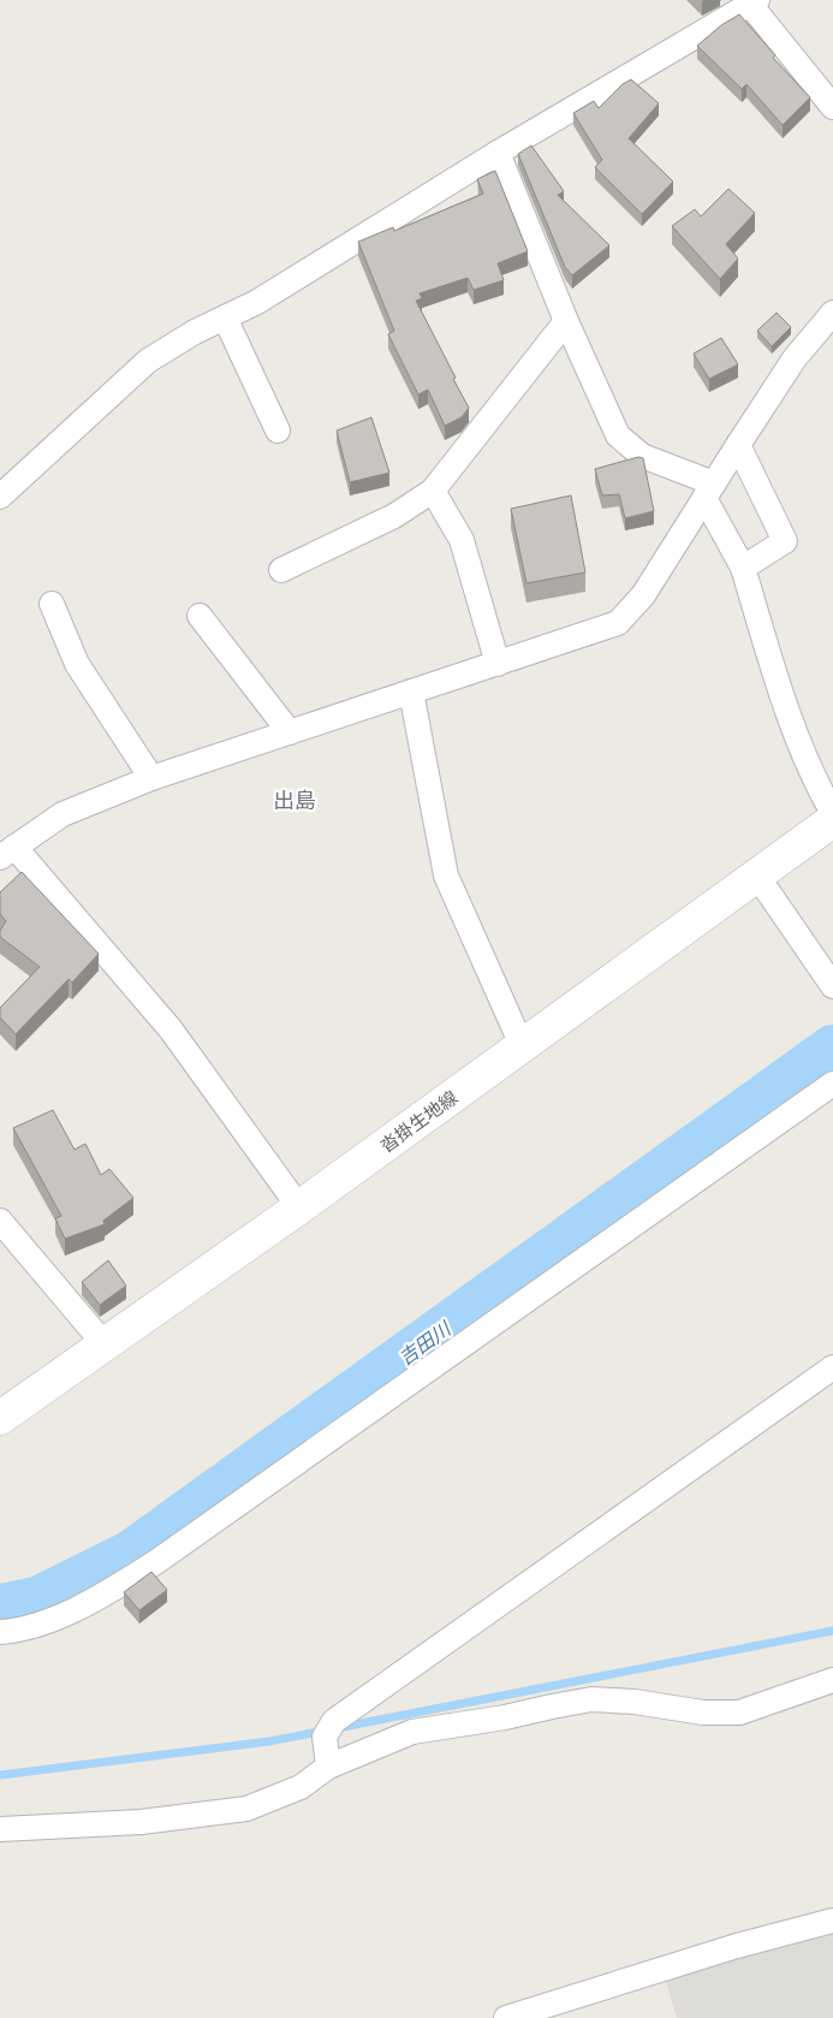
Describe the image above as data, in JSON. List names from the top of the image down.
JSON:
{
  "streets": {
    "main road": ["沓掛生地線"]
  },
  "districts": ["出島"],
  "water": ["吉田川"]
}
